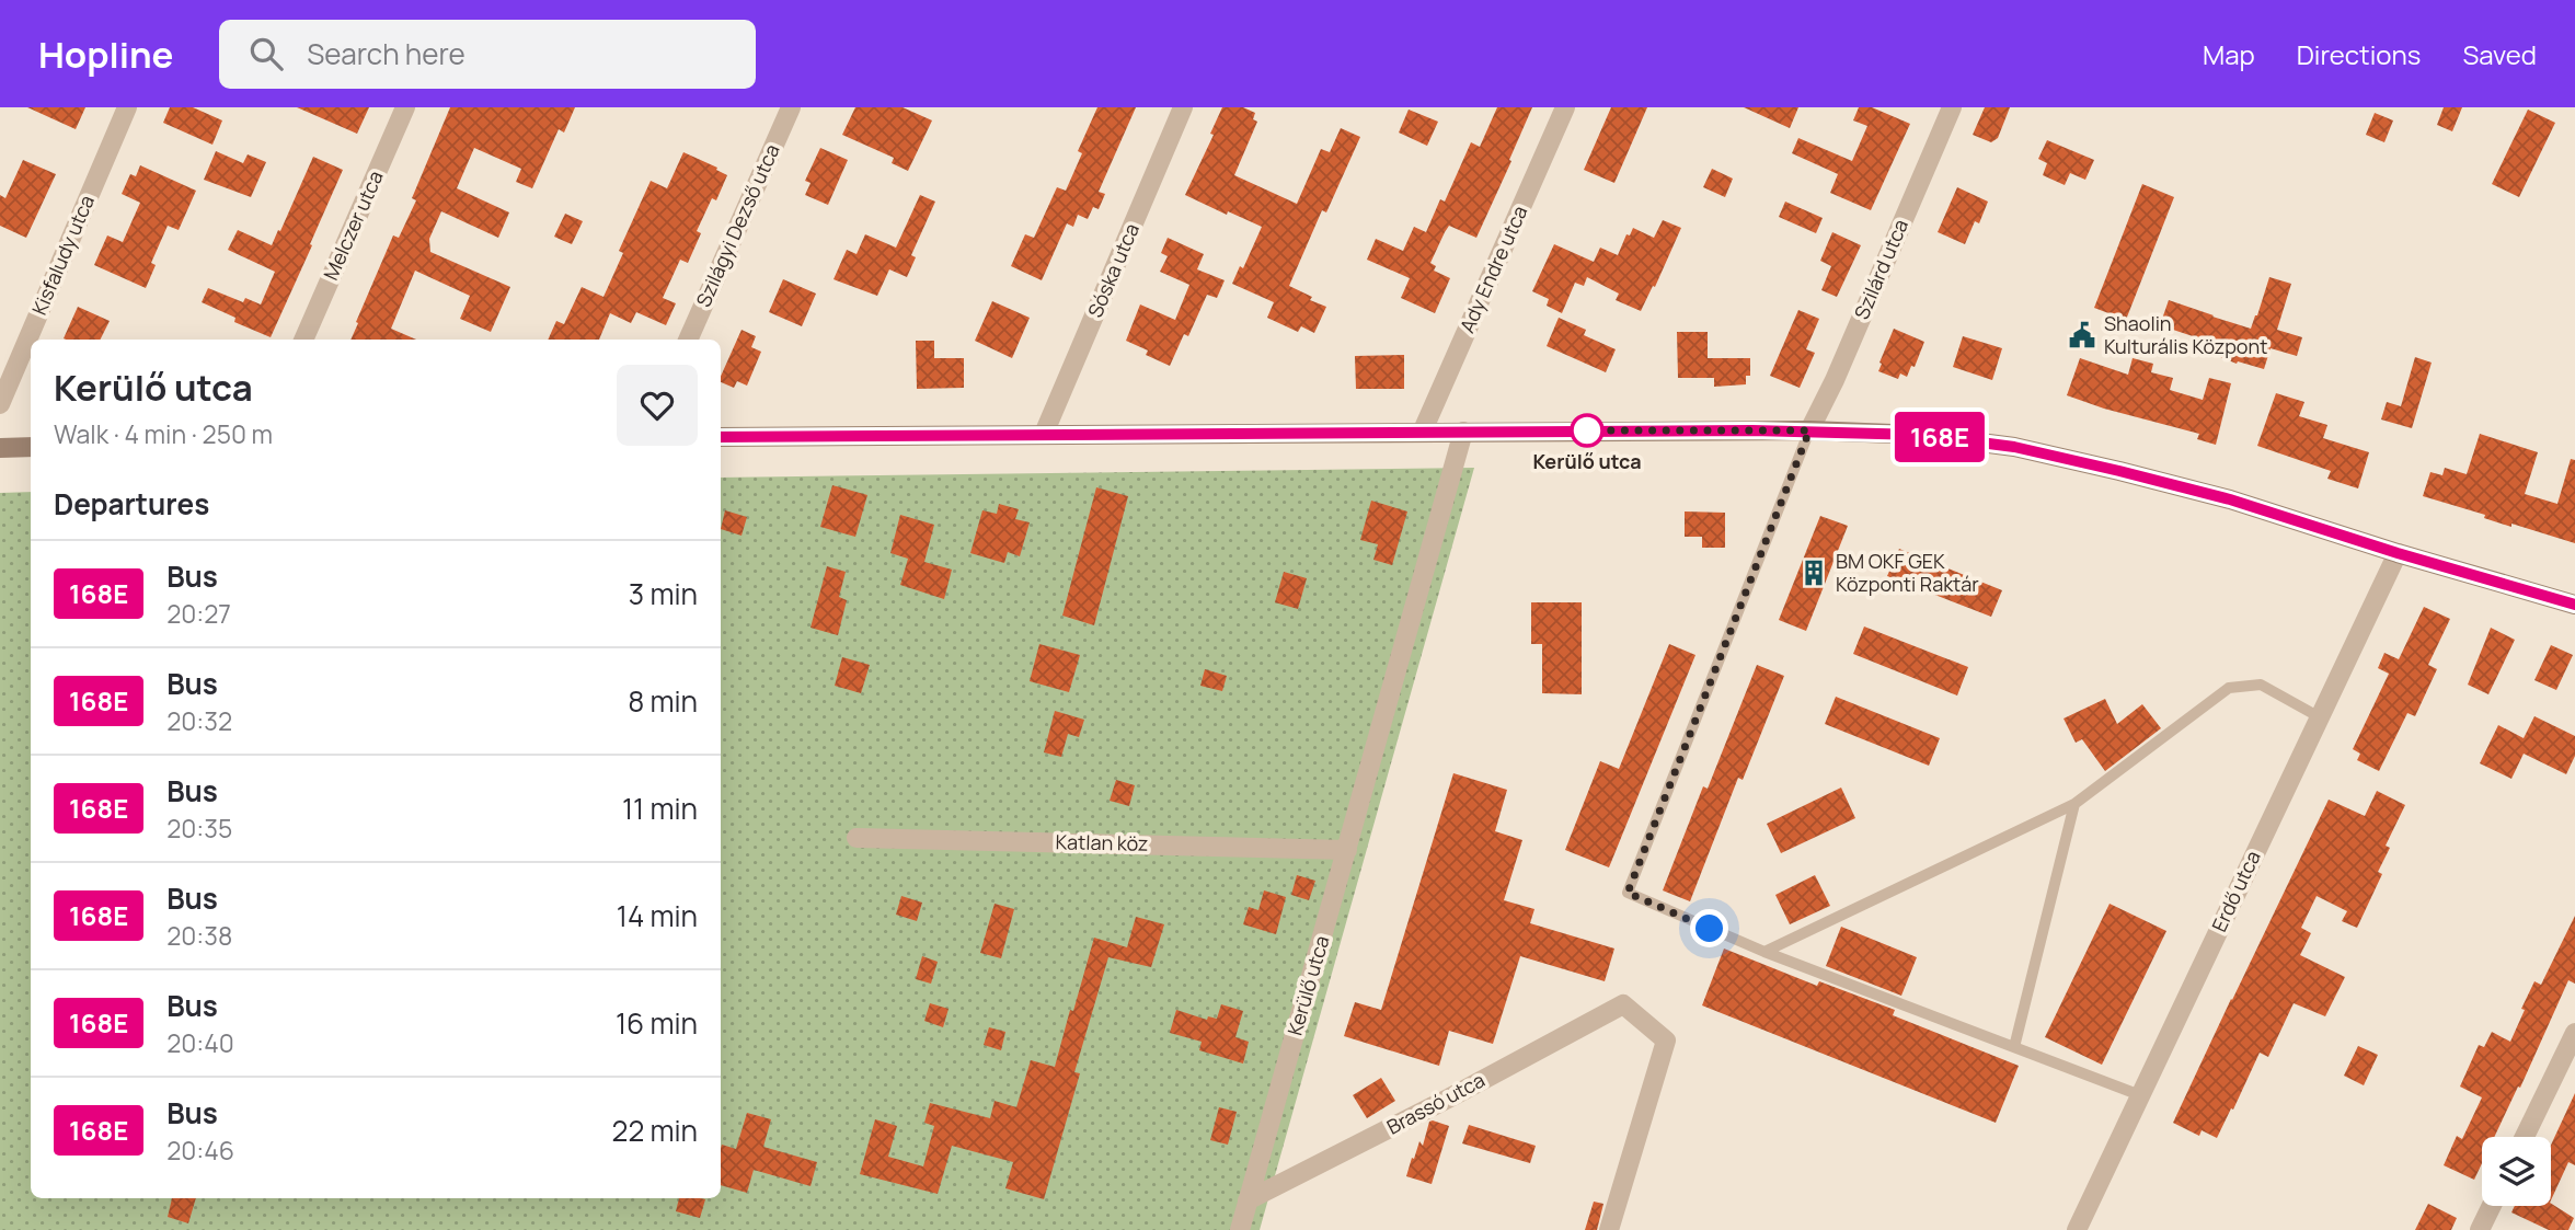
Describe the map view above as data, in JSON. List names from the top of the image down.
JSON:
{
  "streets": {
    "street": [
      "Melczer utca",
      "Szilágyi Dezső utca",
      "Kisfaludy utca",
      "Ady Endre utca",
      "Szilárd utca",
      "Sóska utca",
      "Katlan köz",
      "Erdő utca",
      "Kerülő utca",
      "Brassó utca"
    ]
  },
  "crossings": [
    ["Katlan köz", "Kerülő utca"],
    ["Kerülő utca", "Brassó utca"]
  ],
  "places": {
    "public building": ["Shaolin Kulturális Központ"],
    "other": ["Kerülő utca"],
    "building": ["BM OKF GEK Központi Raktár"]
  },
  "lines": ["bus line 168E"],
  "page": {
    "header": "Hopline",
    "search": "Search here",
    "nav": ["Map", "Directions", "Saved"],
    "on_map": "168E",
    "heading": [
      ["Kerülő utca", "Walk · 4 min · 250 m"],
      "Departures"
    ],
    "list": [
      {
        "mark": "168E",
        "name": "Bus",
        "note": "20:27",
        "value": "3 min"
      },
      {
        "mark": "168E",
        "name": "Bus",
        "note": "20:32",
        "value": "8 min"
      },
      {
        "mark": "168E",
        "name": "Bus",
        "note": "20:35",
        "value": "11 min"
      },
      {
        "mark": "168E",
        "name": "Bus",
        "note": "20:38",
        "value": "14 min"
      },
      {
        "mark": "168E",
        "name": "Bus",
        "note": "20:40",
        "value": "16 min"
      },
      {
        "mark": "168E",
        "name": "Bus",
        "note": "20:46",
        "value": "22 min"
      }
    ]
  }
}
